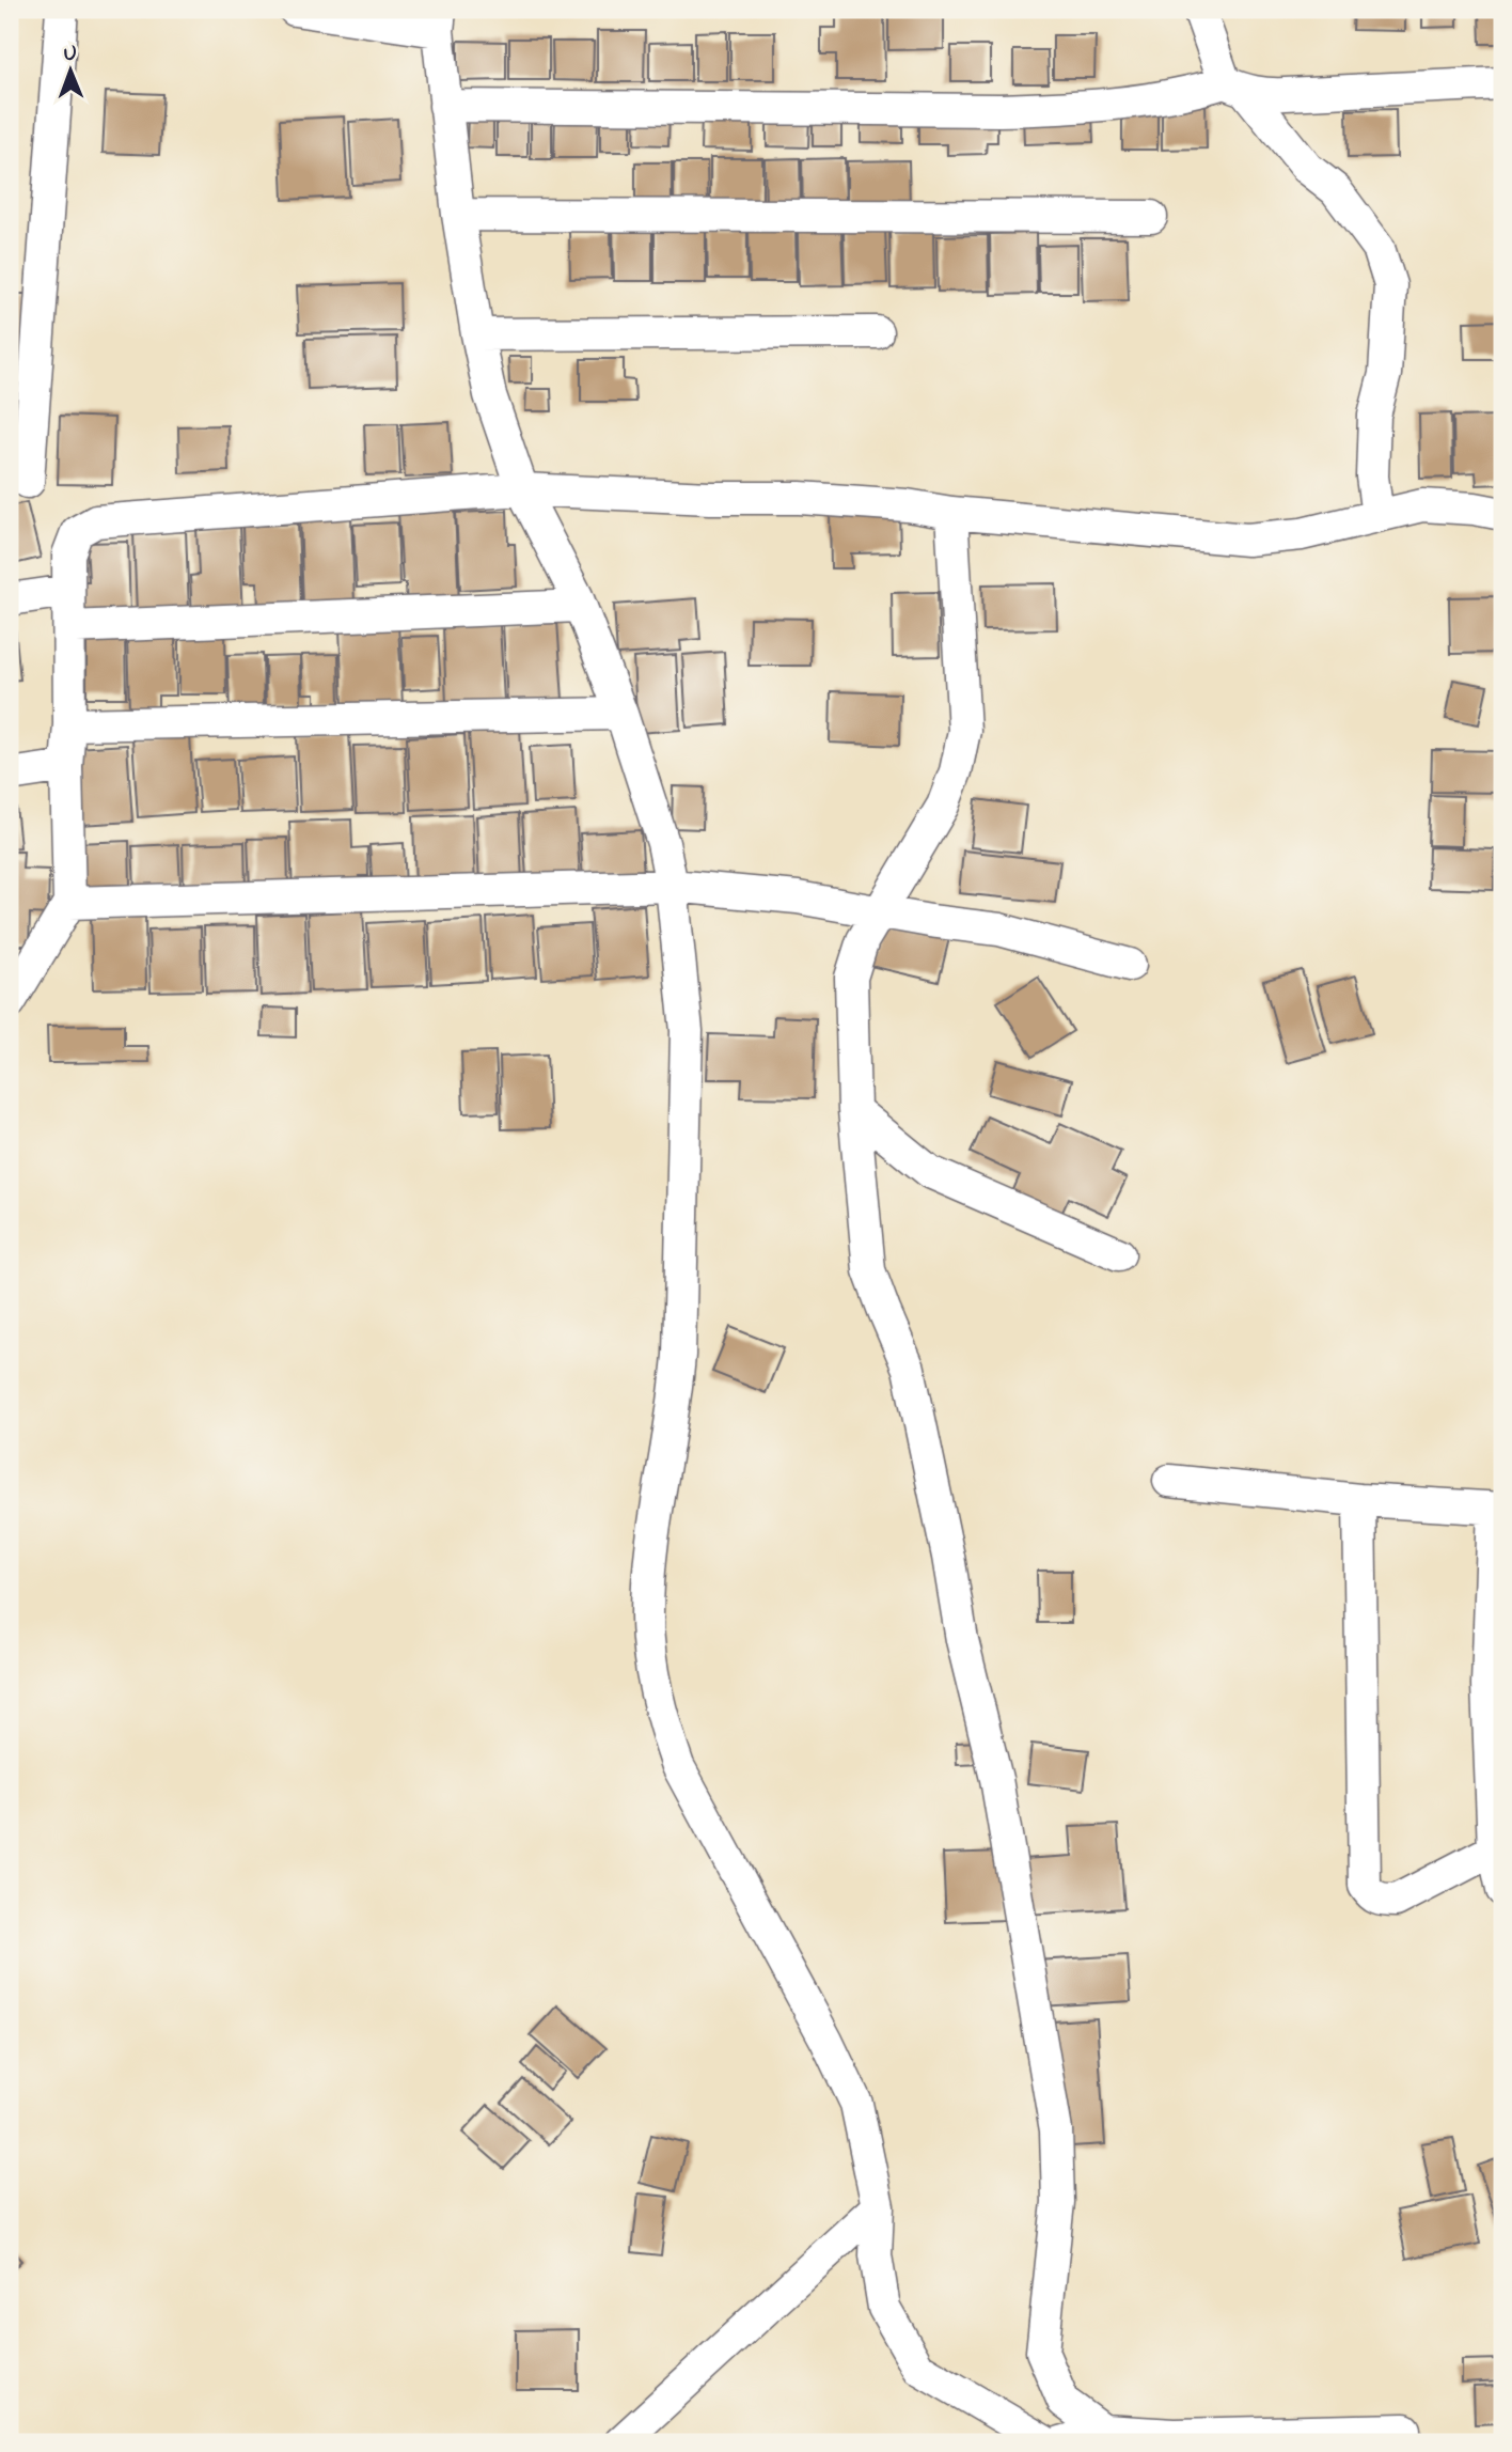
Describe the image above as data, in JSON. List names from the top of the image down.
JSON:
{
  "north": "top"
}
